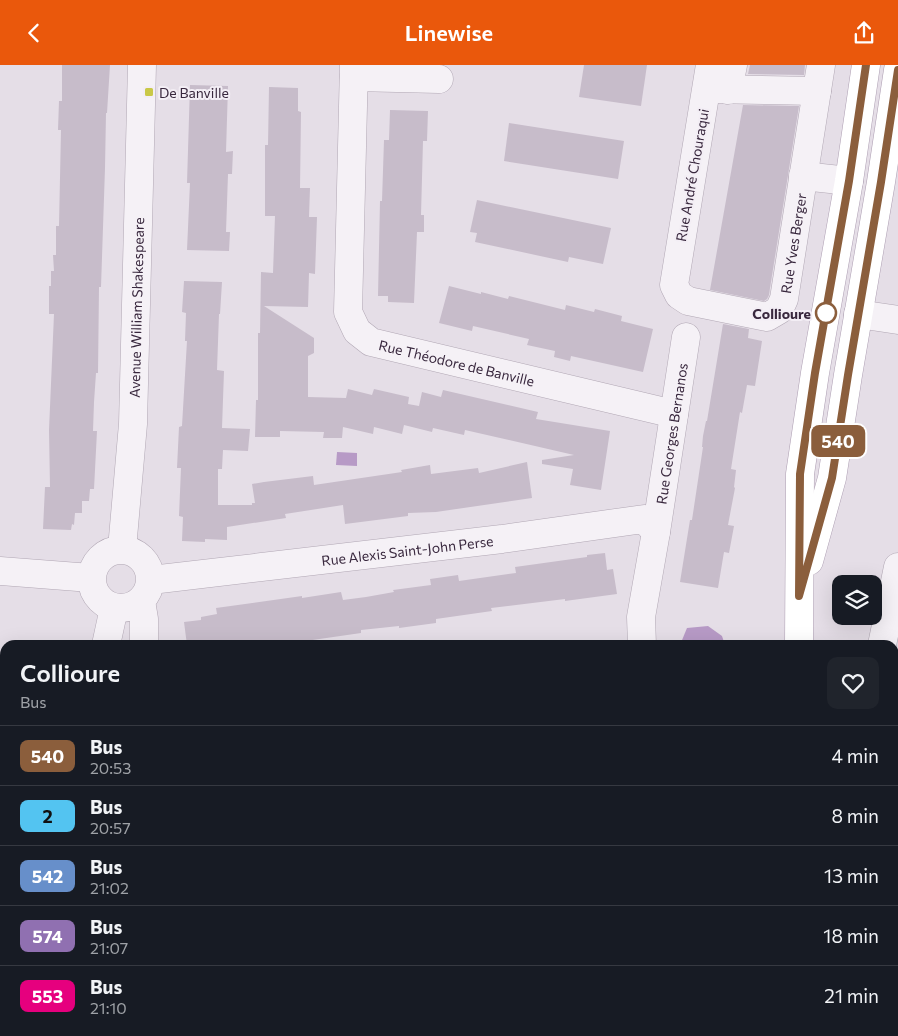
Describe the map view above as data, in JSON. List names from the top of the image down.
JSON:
{
  "streets": {
    "street": [
      "Rue André Chouraqui",
      "Rue Yves Berger",
      "Avenue William Shakespeare",
      "Rue Théodore de Banville",
      "Rue Georges Bernanos",
      "Rue Alexis Saint-John Perse"
    ]
  },
  "crossings": [
    ["Rue André Chouraqui", "Rue Yves Berger"],
    ["Avenue William Shakespeare", "Rue Alexis Saint-John Perse"],
    ["Rue Théodore de Banville", "Rue Georges Bernanos"],
    ["Rue Georges Bernanos", "Rue Alexis Saint-John Perse"]
  ],
  "places": {
    "transit": ["De Banville"],
    "other": ["Collioure"]
  },
  "lines": ["bus line 540"],
  "page": {
    "header": "Linewise",
    "on_map": "540",
    "heading": ["Collioure", "Bus"],
    "list": [
      {
        "mark": "540",
        "name": "Bus",
        "note": "20:53",
        "value": "4 min"
      },
      {
        "mark": "2",
        "name": "Bus",
        "note": "20:57",
        "value": "8 min"
      },
      {
        "mark": "542",
        "name": "Bus",
        "note": "21:02",
        "value": "13 min"
      },
      {
        "mark": "574",
        "name": "Bus",
        "note": "21:07",
        "value": "18 min"
      },
      {
        "mark": "553",
        "name": "Bus",
        "note": "21:10",
        "value": "21 min"
      }
    ]
  }
}
